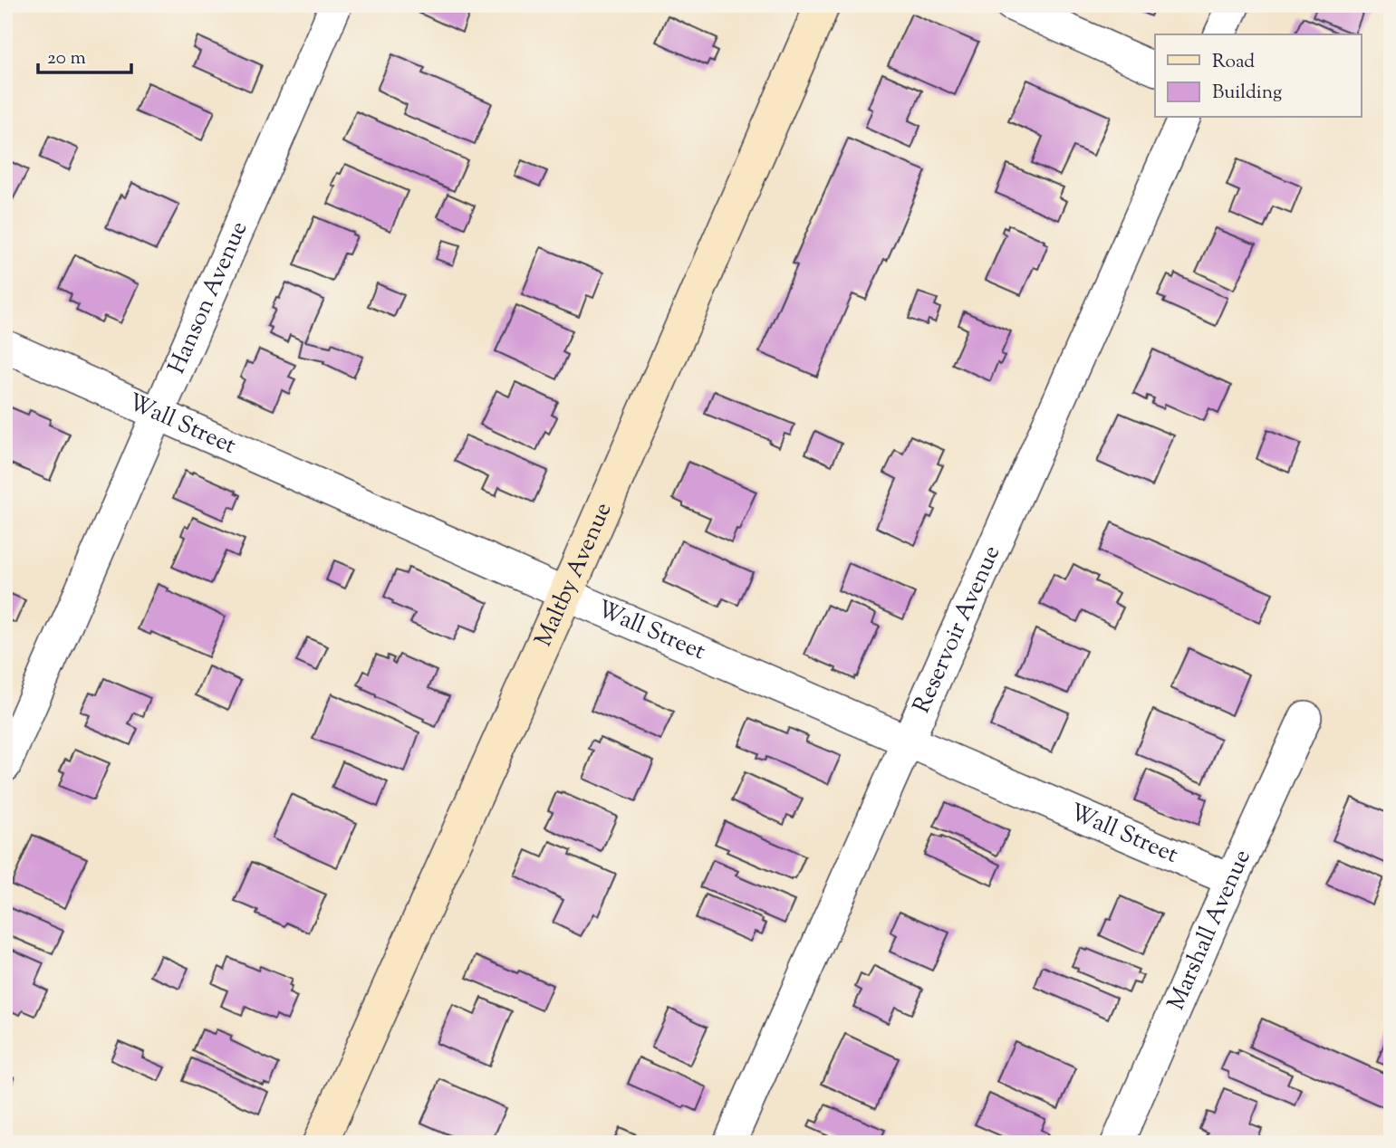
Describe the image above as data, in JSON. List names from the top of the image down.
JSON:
{
  "streets": {
    "street": [
      "Hanson Avenue",
      "Wall Street",
      "Maltby Avenue",
      "Reservoir Avenue",
      "Marshall Avenue"
    ]
  },
  "crossings": [
    ["Hanson Avenue", "Wall Street"],
    ["Wall Street", "Maltby Avenue"],
    ["Wall Street", "Reservoir Avenue"],
    ["Wall Street", "Marshall Avenue"]
  ],
  "legend": ["Road", "Building"],
  "scale_bar": "20 m"
}
